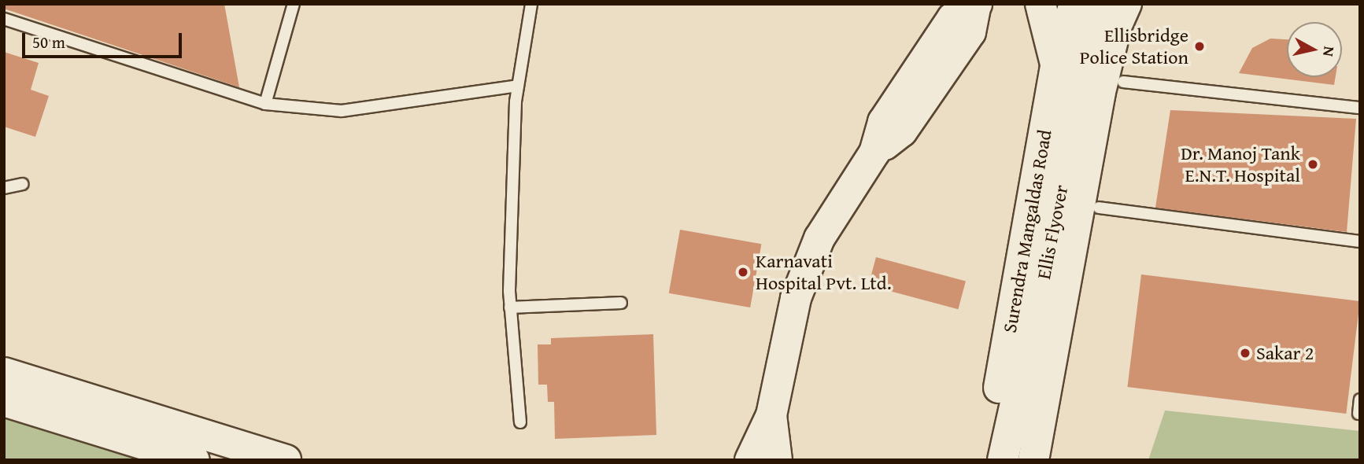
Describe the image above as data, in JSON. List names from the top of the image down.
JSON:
{
  "streets": {
    "main road": ["Surendra Mangaldas Road", "Ellis Flyover"]
  },
  "places": [
    "Ellisbridge Police Station",
    "Dr. Manoj Tank E.N.T. Hospital",
    "Karnavati Hospital Pvt. Ltd.",
    "Sakar 2"
  ],
  "scale_bar": "50 m",
  "north": "right"
}
